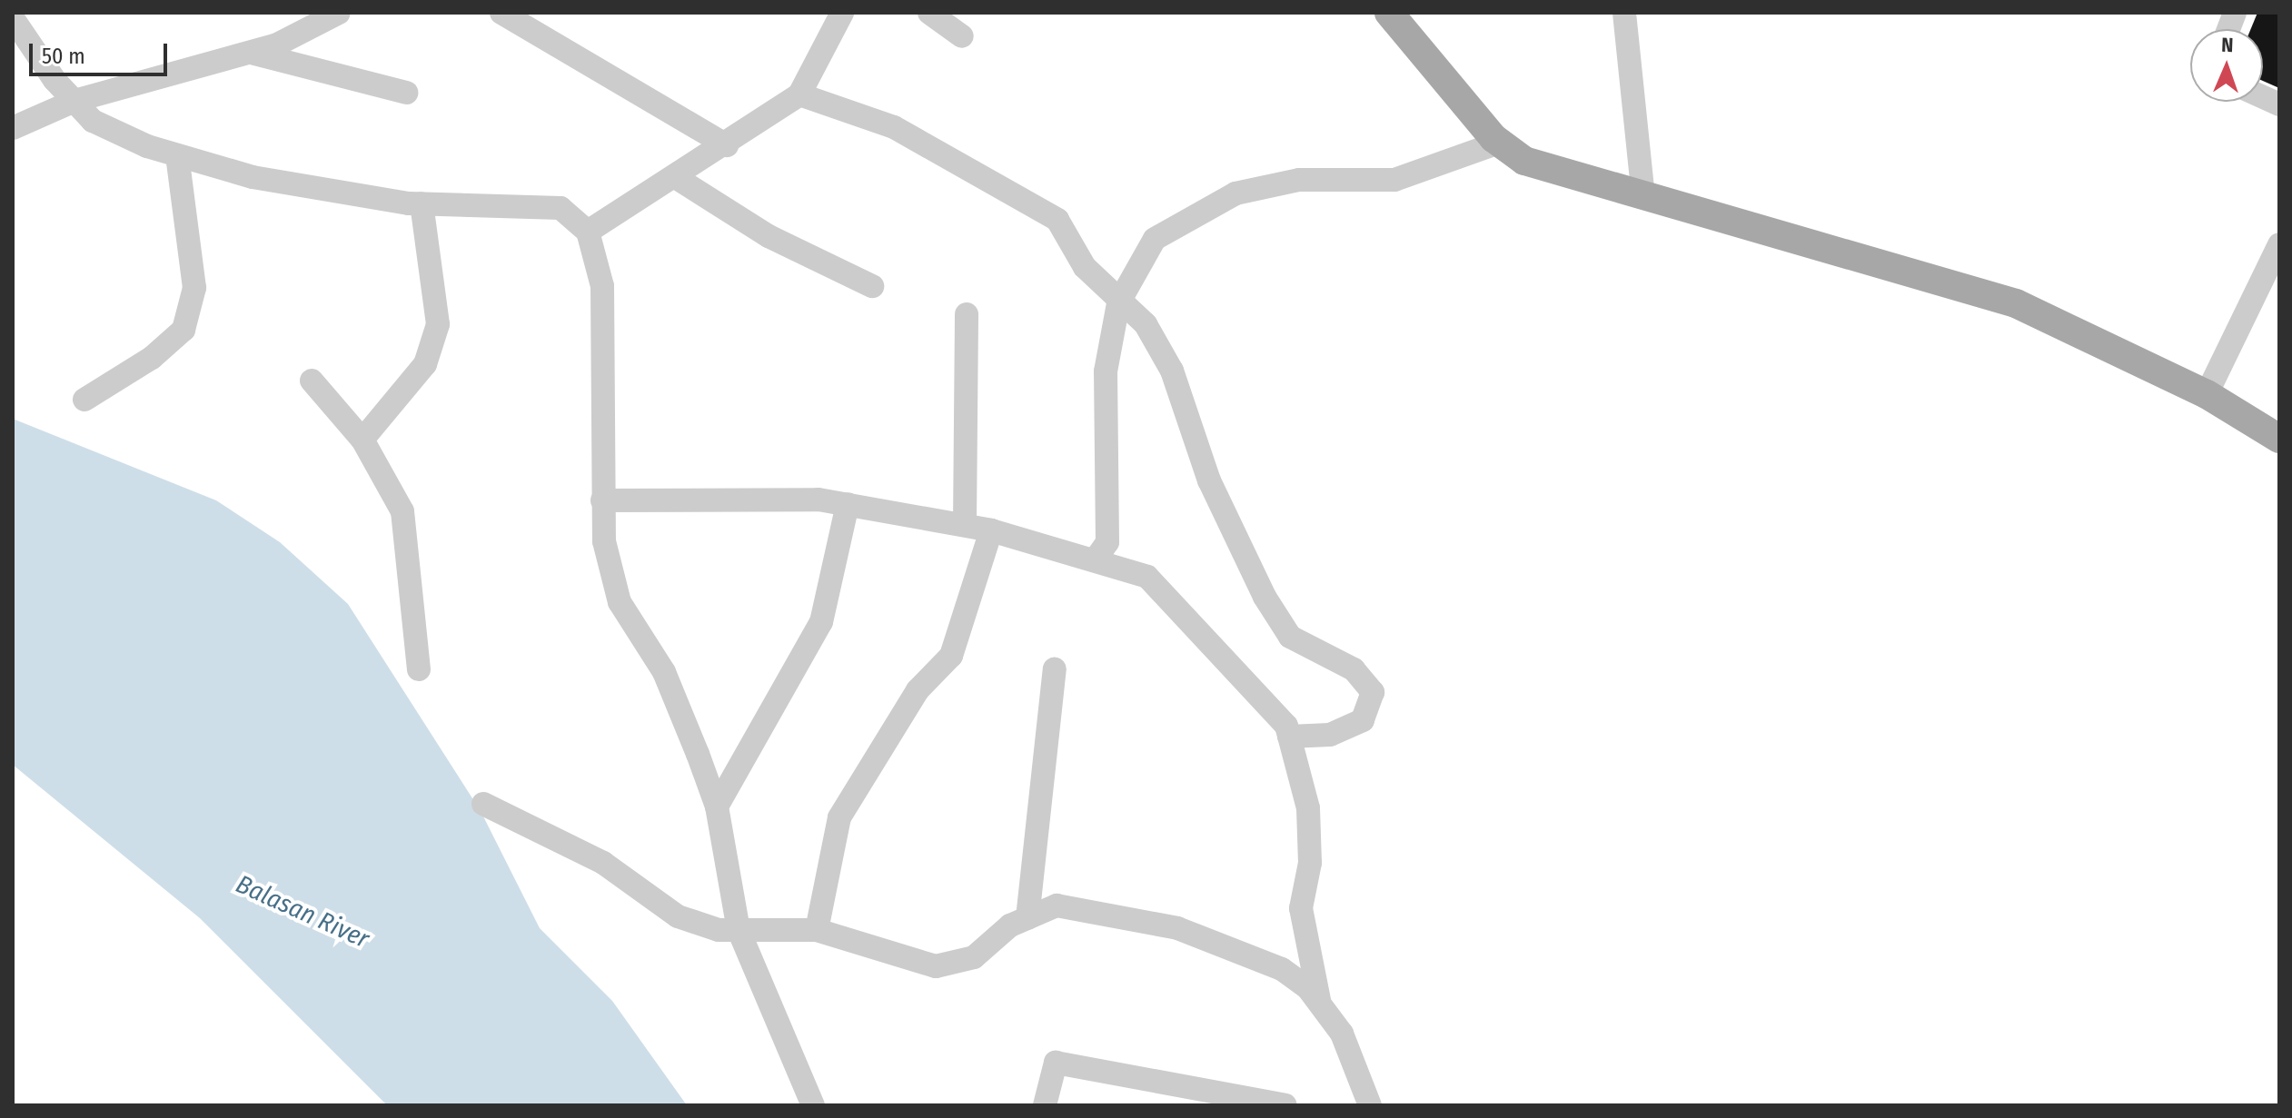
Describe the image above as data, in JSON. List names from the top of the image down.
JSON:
{
  "water": ["Balasan River"],
  "scale_bar": "50 m",
  "north": "top"
}
